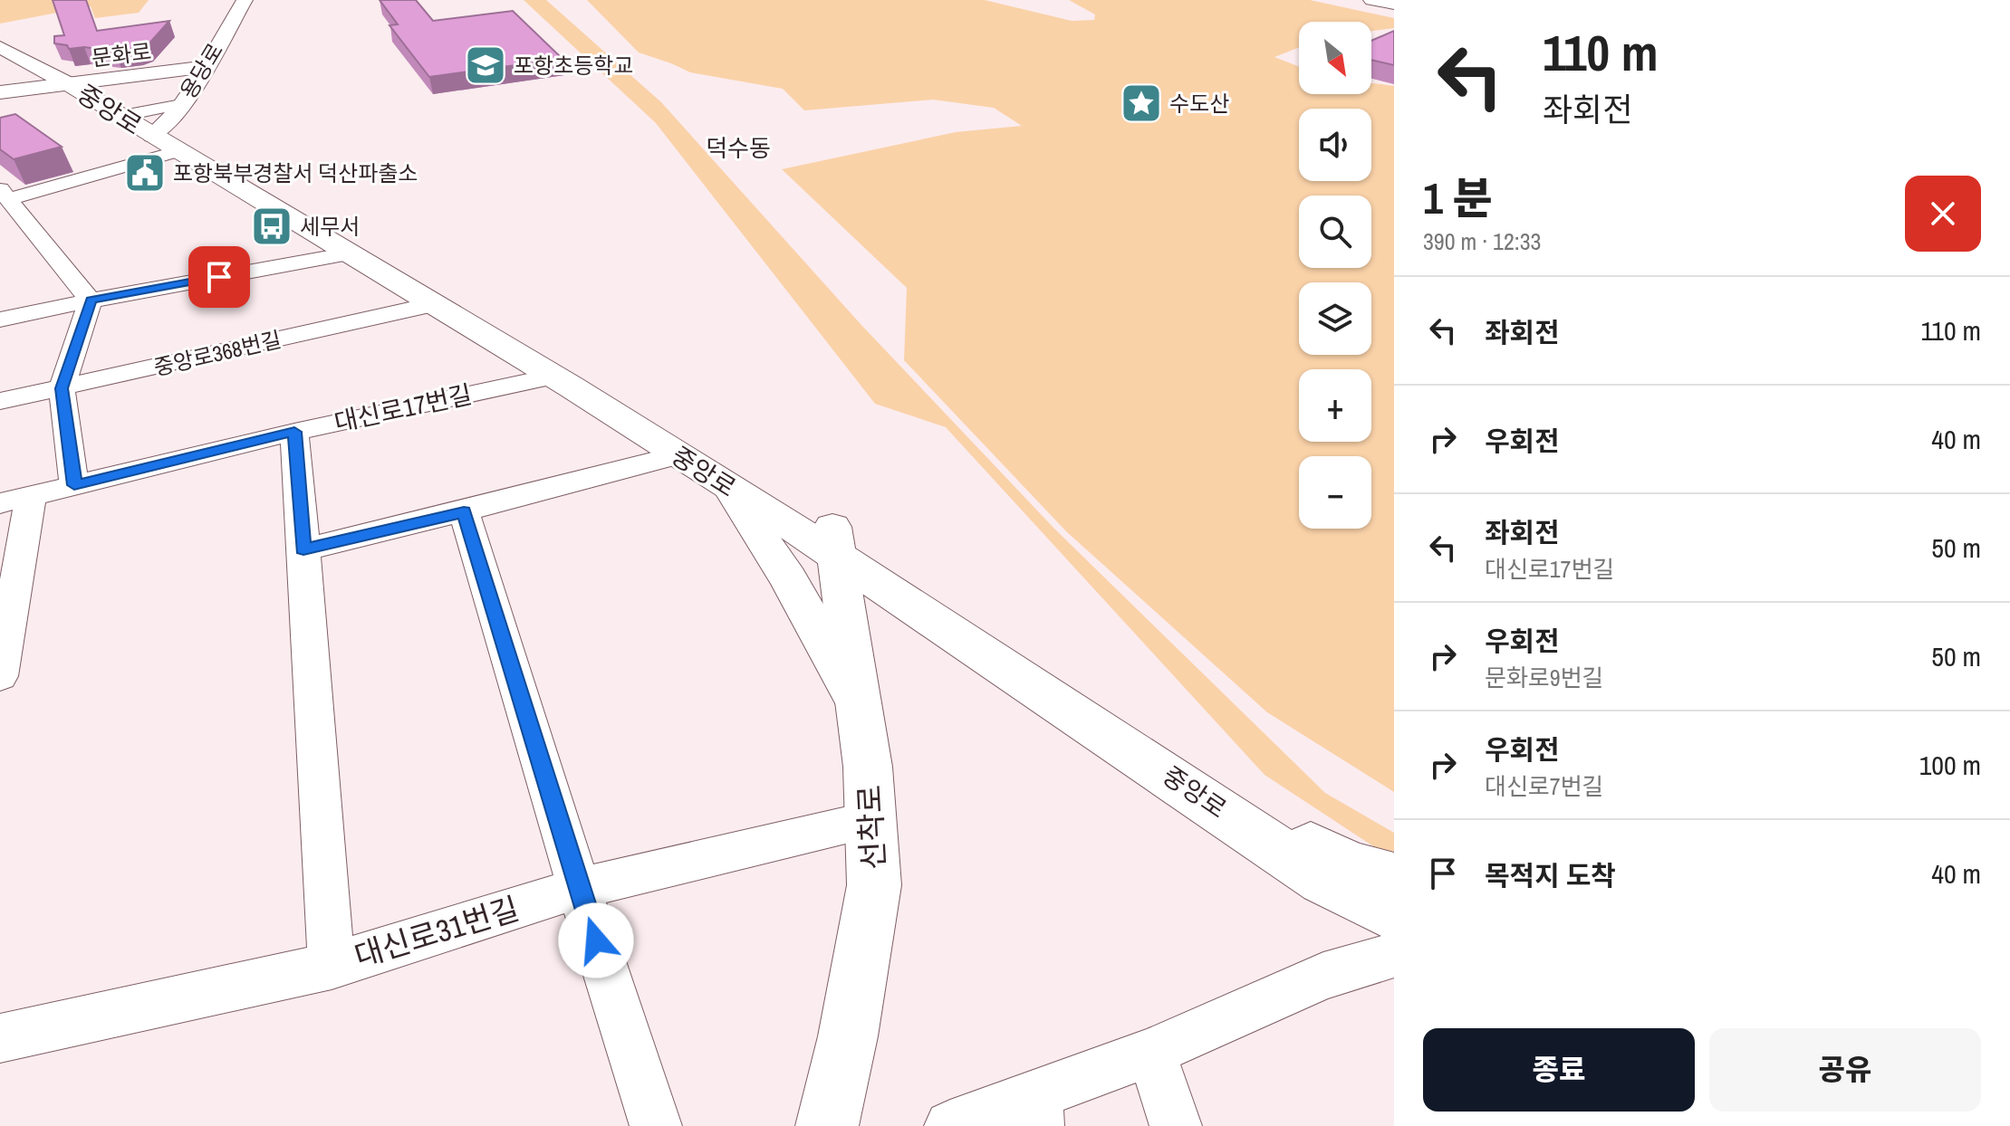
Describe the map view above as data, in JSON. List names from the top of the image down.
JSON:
{
  "streets": {
    "main road": [
      "문화로",
      "용당로",
      "중앙로",
      "선착로"
    ],
    "street": ["중앙로368번길", "대신로17번길", "대신로31번길"]
  },
  "crossings": [
    ["문화로", "용당로"],
    ["문화로", "중앙로"],
    ["용당로", "중앙로"],
    ["중앙로", "중앙로368번길"],
    ["중앙로", "대신로17번길"],
    ["중앙로", "선착로"],
    ["선착로", "대신로31번길"]
  ],
  "districts": ["덕수동"],
  "places": {
    "school or university": ["포항초등학교"],
    "place": ["수도산"],
    "public building": ["포항북부경찰서 덕산파출소"],
    "bus stop": ["세무서"]
  },
  "north": "bottom right",
  "page": {
    "turn": ["110 m", "좌회전"],
    "map_buttons": ["+", "−"],
    "heading": ["1 분", "390 m · 12:33"],
    "list": [
      {
        "name": "좌회전",
        "value": "110 m"
      },
      {
        "name": "우회전",
        "value": "40 m"
      },
      {
        "name": "좌회전",
        "note": "대신로17번길",
        "value": "50 m"
      },
      {
        "name": "우회전",
        "note": "문화로9번길",
        "value": "50 m"
      },
      {
        "name": "우회전",
        "note": "대신로7번길",
        "value": "100 m"
      },
      {
        "name": "목적지 도착",
        "value": "40 m"
      }
    ],
    "buttons": ["종료", "공유"]
  }
}
